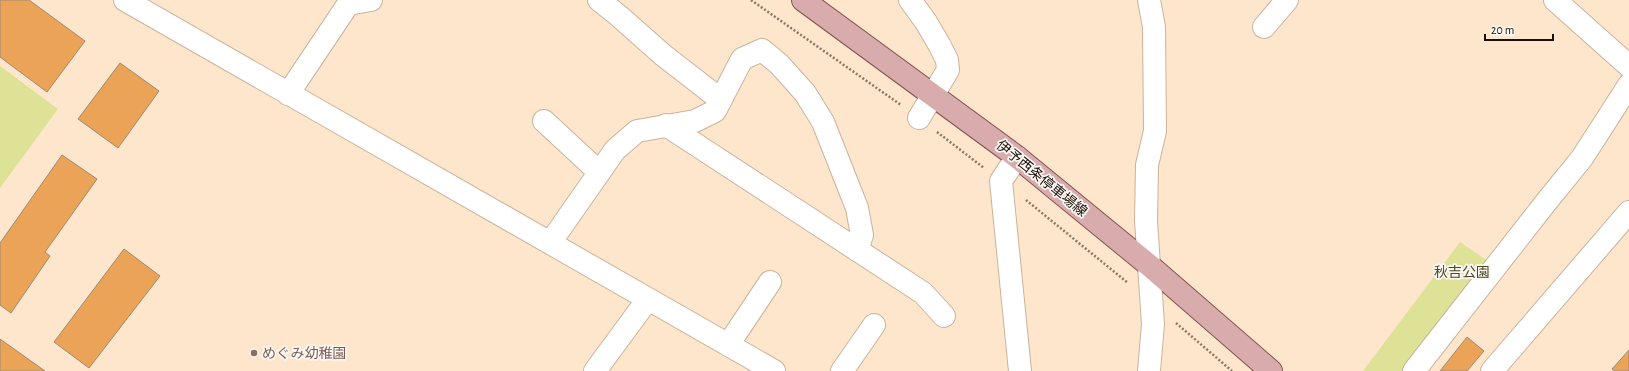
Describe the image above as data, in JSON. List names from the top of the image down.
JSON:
{
  "streets": {
    "main road": ["伊予西条停車場線"]
  },
  "parks": ["秋吉公園"],
  "places": ["めぐみ幼稚園"],
  "scale_bar": "20 m"
}
